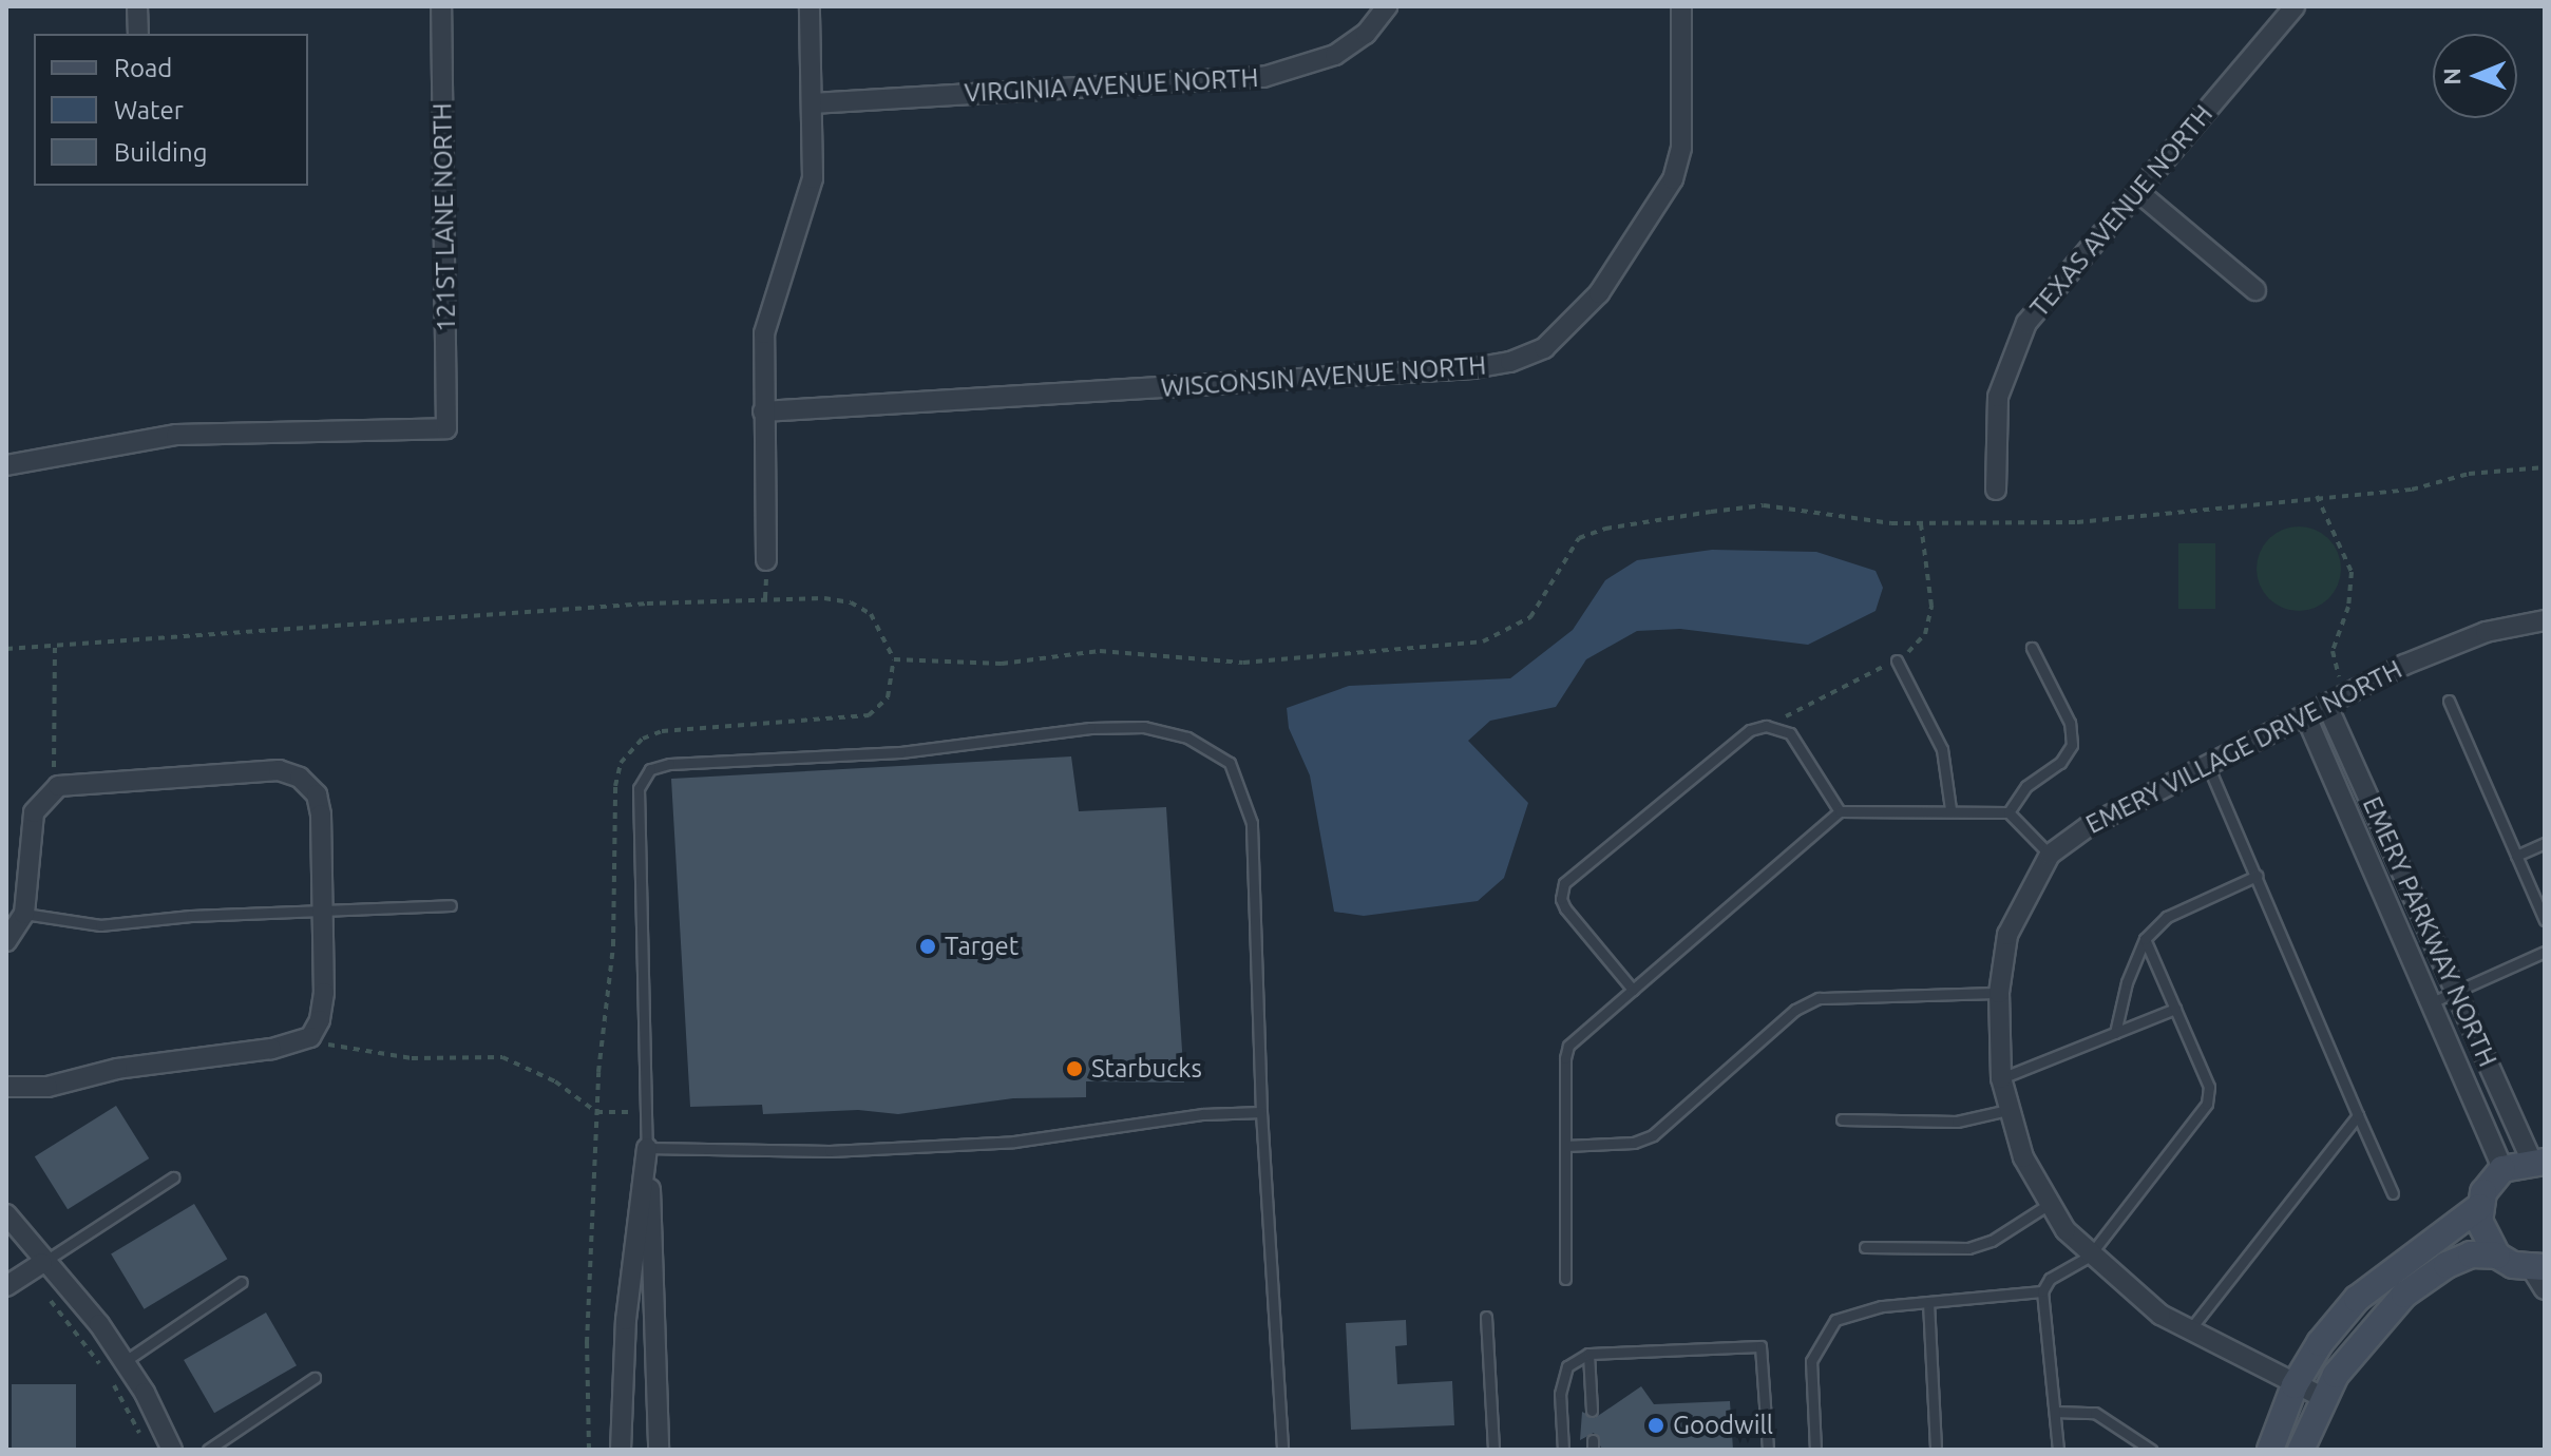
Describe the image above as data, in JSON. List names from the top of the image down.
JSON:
{
  "streets": {
    "street": [
      "VIRGINIA AVENUE NORTH",
      "TEXAS AVENUE NORTH",
      "121ST LANE NORTH",
      "WISCONSIN AVENUE NORTH",
      "EMERY VILLAGE DRIVE NORTH",
      "EMERY PARKWAY NORTH"
    ]
  },
  "crossings": [
    ["EMERY VILLAGE DRIVE NORTH", "EMERY PARKWAY NORTH"]
  ],
  "places": ["Target", "Starbucks", "Goodwill"],
  "legend": ["Road", "Water", "Building"],
  "north": "left"
}
